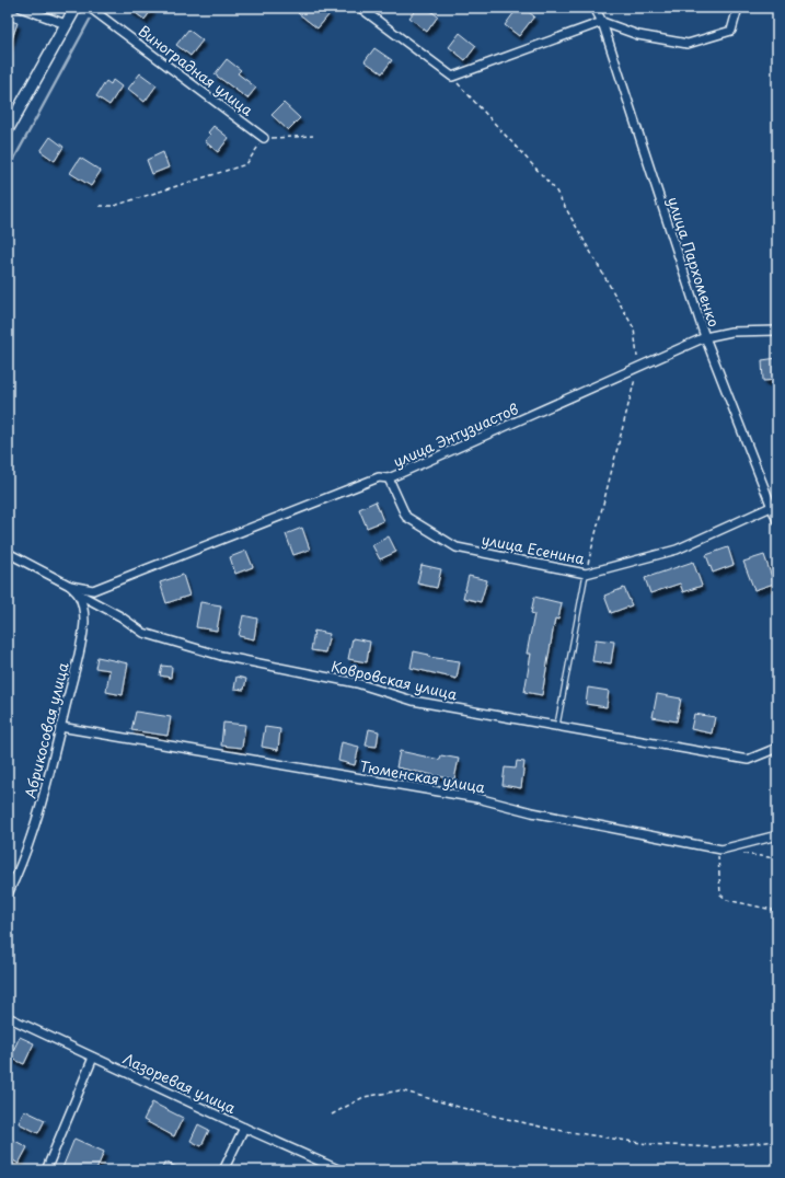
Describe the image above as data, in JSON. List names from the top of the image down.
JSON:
{
  "streets": {
    "street": [
      "Виноградная улица",
      "улица Пархоменко",
      "улица Энтузиастов",
      "улица Есенина",
      "Ковровская улица",
      "Абрикосовая улица",
      "Тюменская улица",
      "Лазоревая улица"
    ]
  },
  "crossings": [
    ["улица Пархоменко", "улица Энтузиастов"],
    ["улица Пархоменко", "улица Есенина"],
    ["улица Энтузиастов", "улица Есенина"],
    ["улица Энтузиастов", "Ковровская улица"],
    ["Ковровская улица", "Абрикосовая улица"],
    ["Абрикосовая улица", "Тюменская улица"]
  ]
}
